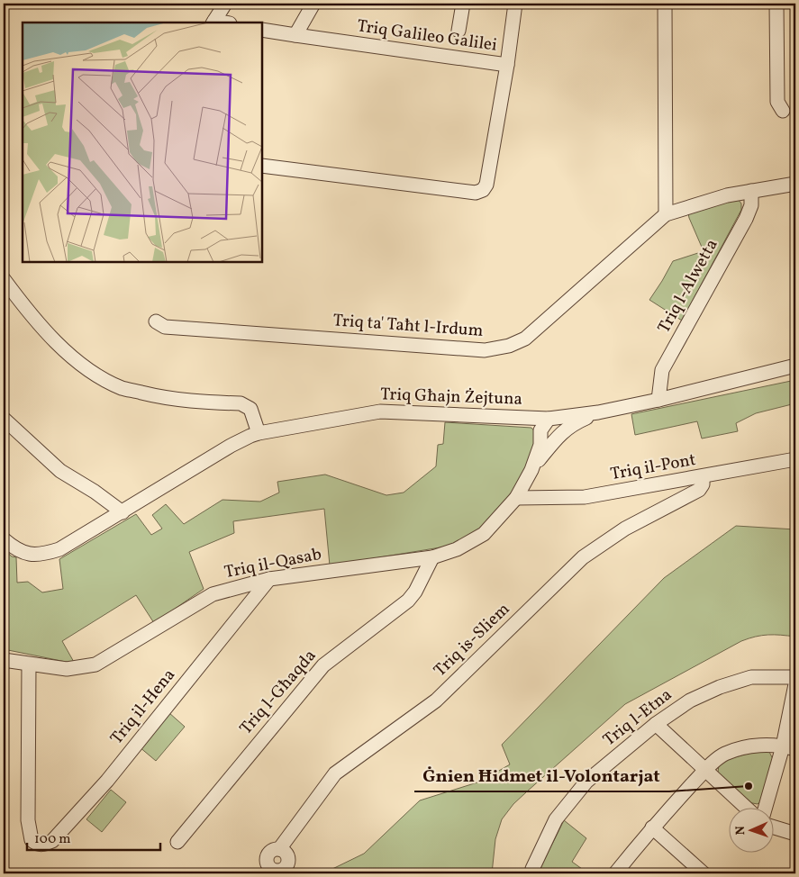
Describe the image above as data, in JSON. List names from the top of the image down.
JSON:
{
  "streets": {
    "street": [
      "Triq Galileo Galilei",
      "Triq l-Alwetta",
      "Triq ta' Taħt l-Irdum",
      "Triq Għajn Żejtuna",
      "Triq il-Pont",
      "Triq il-Qasab",
      "Triq is-Sliem",
      "Triq l-Għaqda",
      "Triq il-Hena",
      "Triq l-Etna"
    ]
  },
  "crossings": [
    ["Triq l-Alwetta", "Triq ta' Taħt l-Irdum"],
    ["Triq l-Alwetta", "Triq Għajn Żejtuna"],
    ["Triq Għajn Żejtuna", "Triq il-Qasab"],
    ["Triq il-Pont", "Triq il-Qasab"],
    ["Triq il-Pont", "Triq is-Sliem"],
    ["Triq il-Qasab", "Triq l-Għaqda"],
    ["Triq il-Qasab", "Triq il-Hena"]
  ],
  "places": ["Ġnien Ħidmet il-Volontarjat"],
  "scale_bar": "100 m",
  "north": "left"
}
